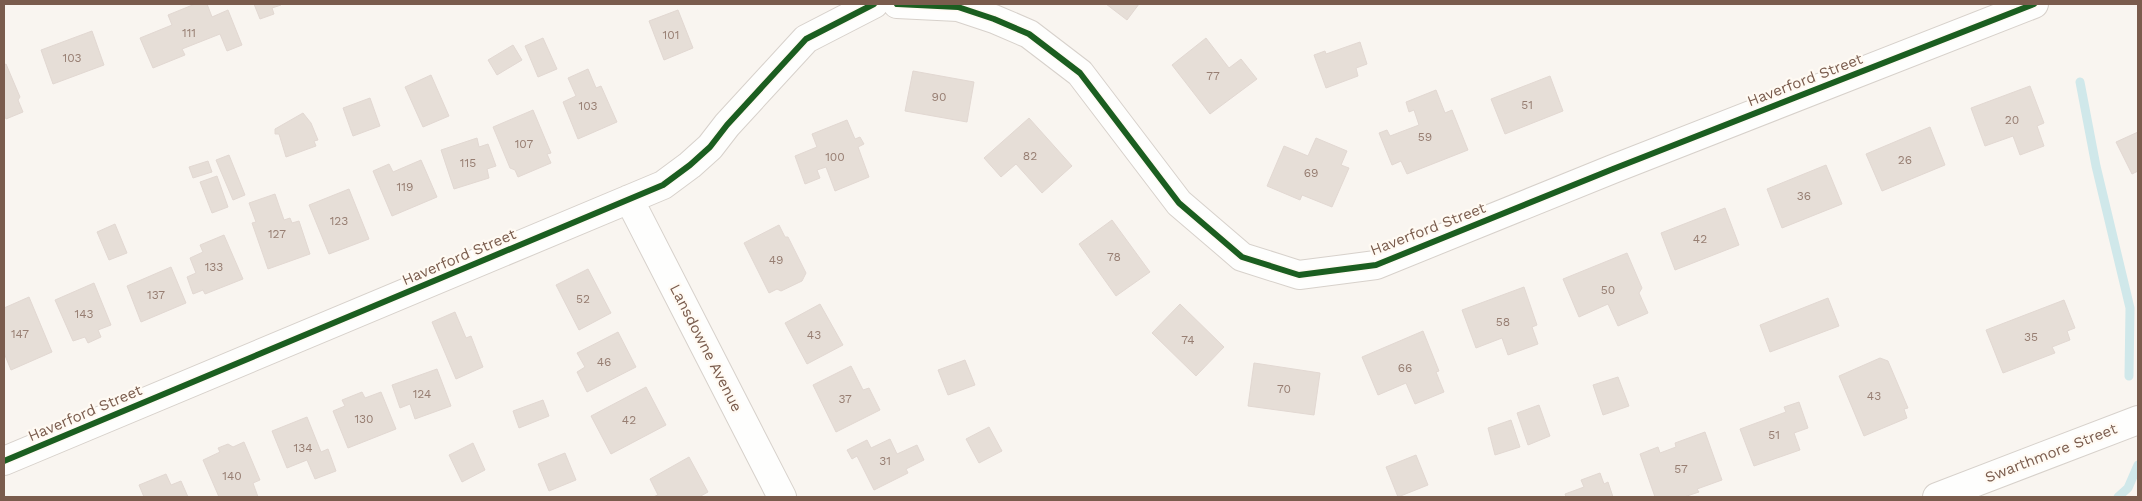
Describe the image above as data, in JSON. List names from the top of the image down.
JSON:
{
  "streets": {
    "street": ["Haverford Street", "Lansdowne Avenue", "Swarthmore Street"]
  },
  "crossings": [
    ["Haverford Street", "Lansdowne Avenue"]
  ],
  "house_numbers": [
    "111",
    "101",
    "103",
    "77",
    "90",
    "51",
    "103",
    "20",
    "59",
    "107",
    "82",
    "100",
    "26",
    "115",
    "69",
    "119",
    "36",
    "123",
    "127",
    "42",
    "78",
    "49",
    "133",
    "50",
    "137",
    "52",
    "143",
    "58",
    "147",
    "43",
    "35",
    "74",
    "46",
    "66",
    "70",
    "124",
    "43",
    "37",
    "130",
    "42",
    "51",
    "134",
    "31",
    "57",
    "140"
  ]
}
